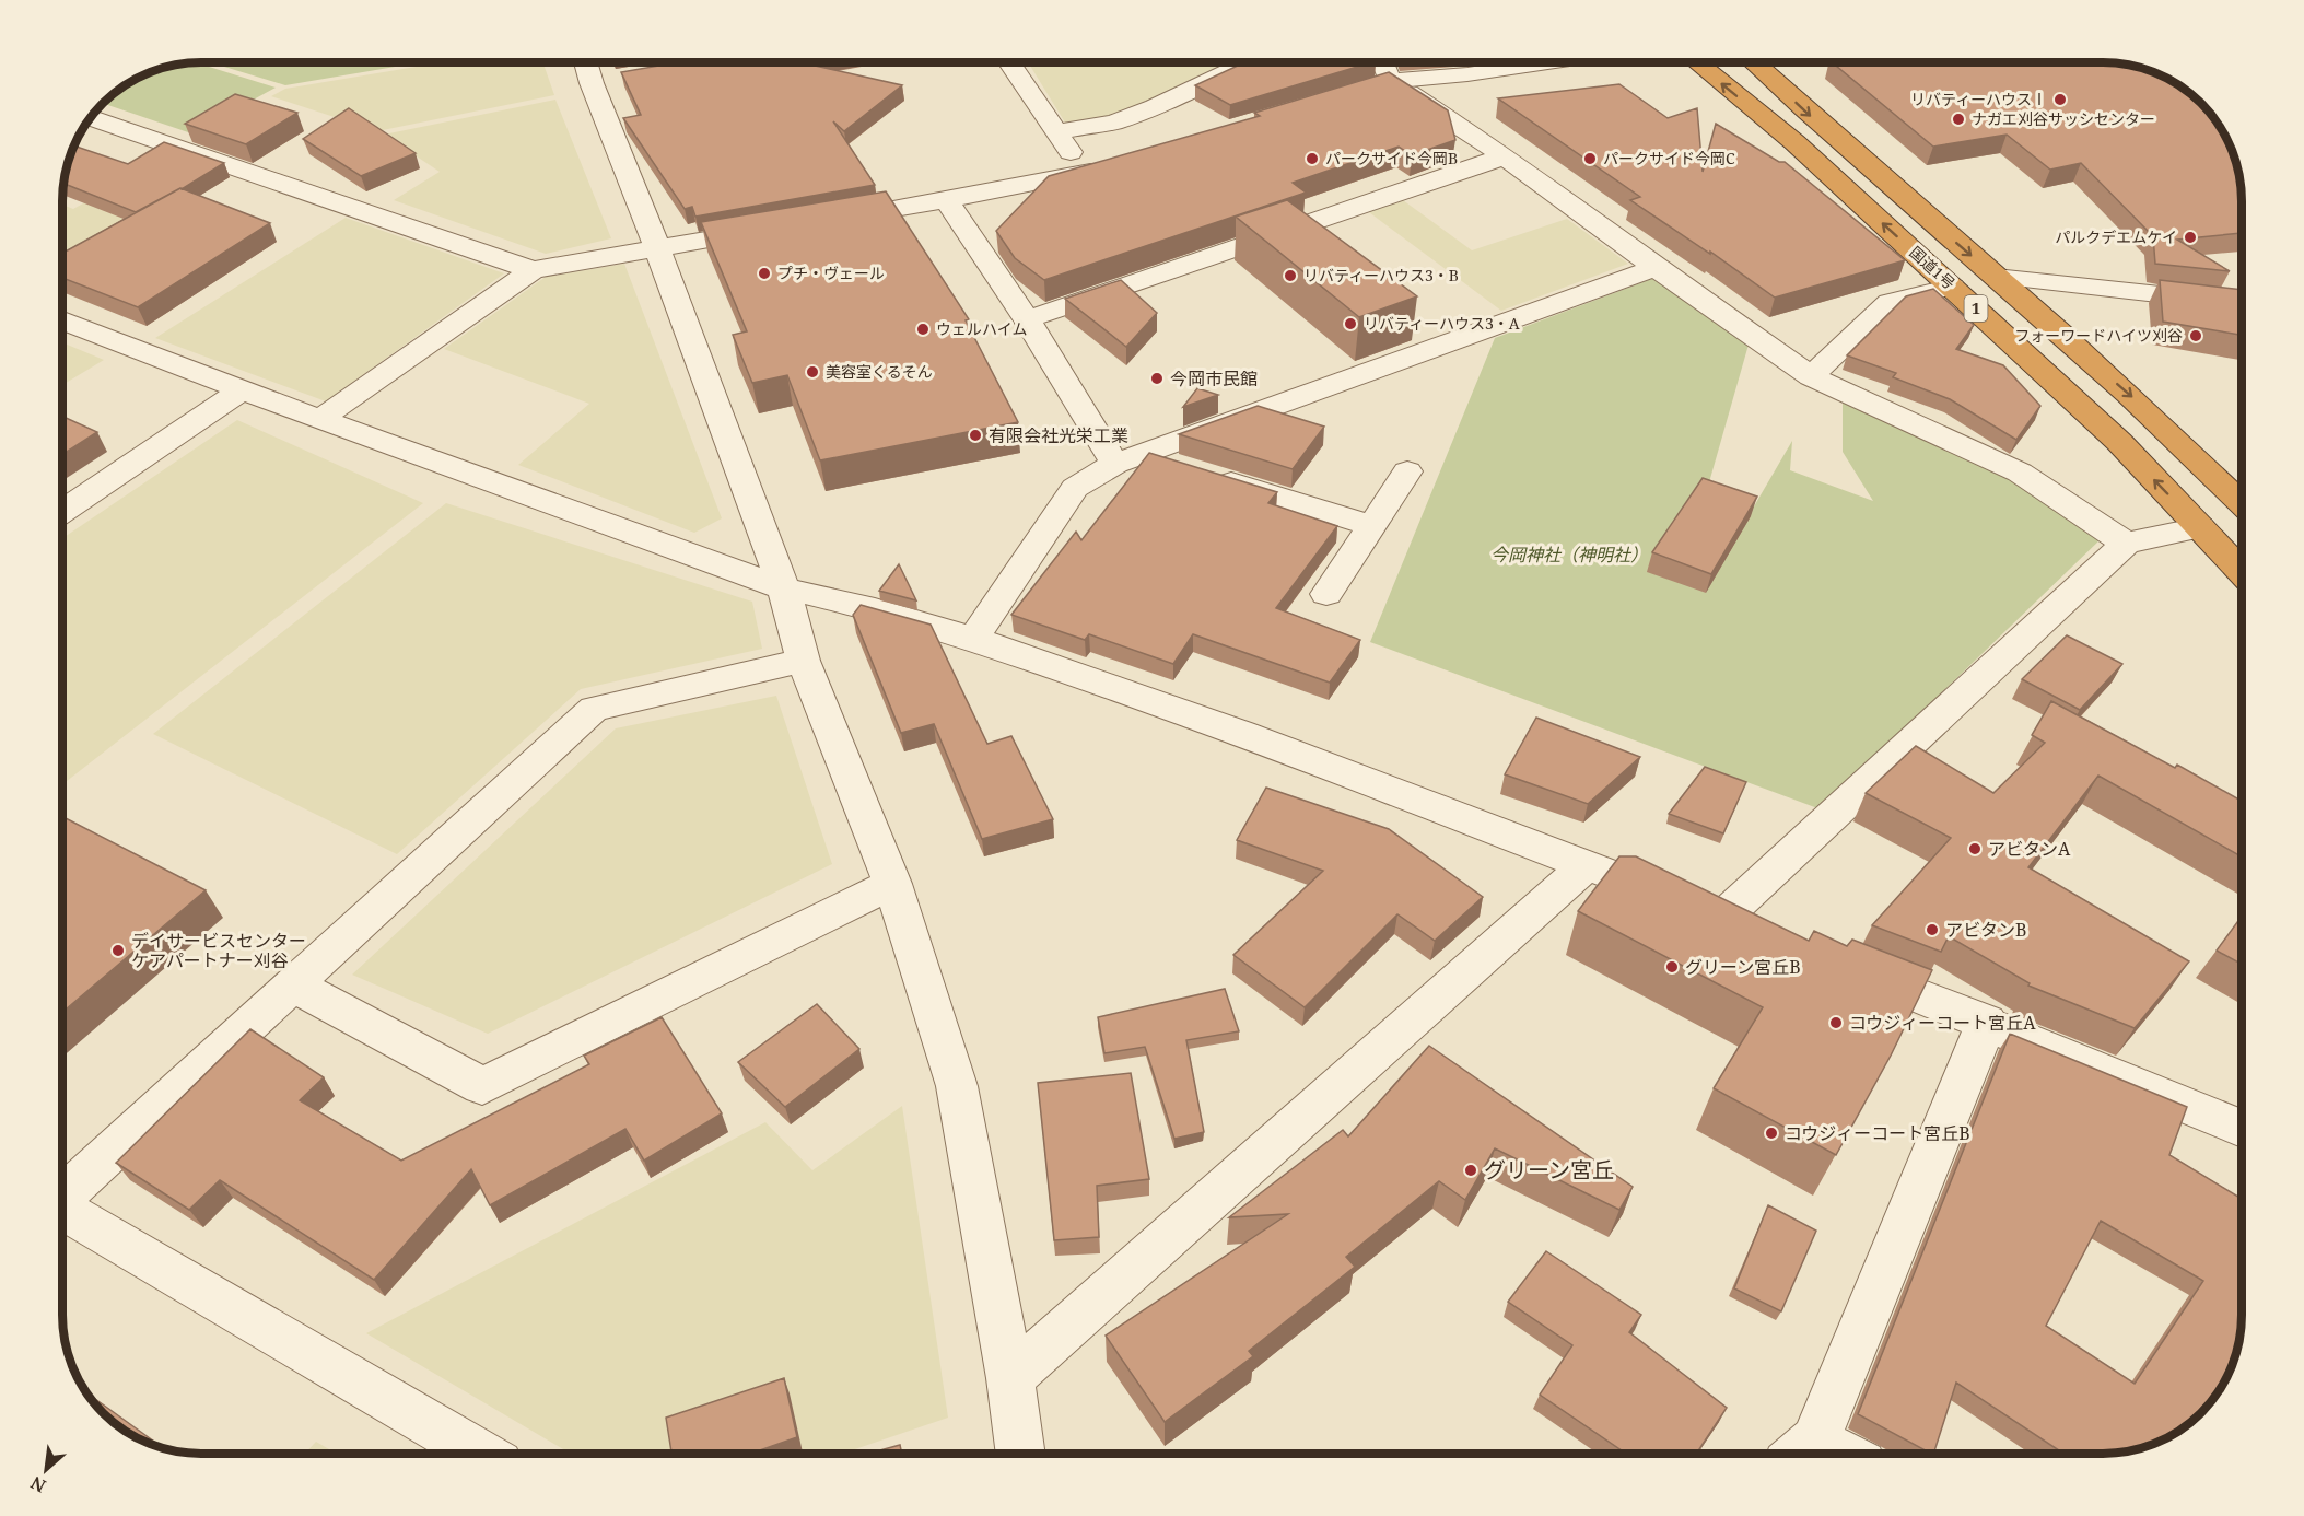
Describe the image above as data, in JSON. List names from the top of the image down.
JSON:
{
  "streets": {
    "highway": ["国道1号", "1"]
  },
  "parks": ["今岡神社（神明社）"],
  "places": [
    "リバティーハウスⅠ",
    "ナガエ刈谷サッシセンター",
    "パークサイド今岡B",
    "パークサイド今岡C",
    "パルクデエムケイ",
    "プチ・ヴェール",
    "リバティーハウス3・B",
    "リバティーハウス3・A",
    "ウェルハイム",
    "フォーワードハイツ刈谷",
    "美容室くるそん",
    "今岡市民館",
    "有限会社光栄工業",
    "アビタンA",
    "アビタンB",
    "デイサービスセンター ケアパートナー刈谷",
    "グリーン宮丘B",
    "コウジィーコート宮丘A",
    "コウジィーコート宮丘B",
    "グリーン宮丘"
  ],
  "north": "bottom left"
}
